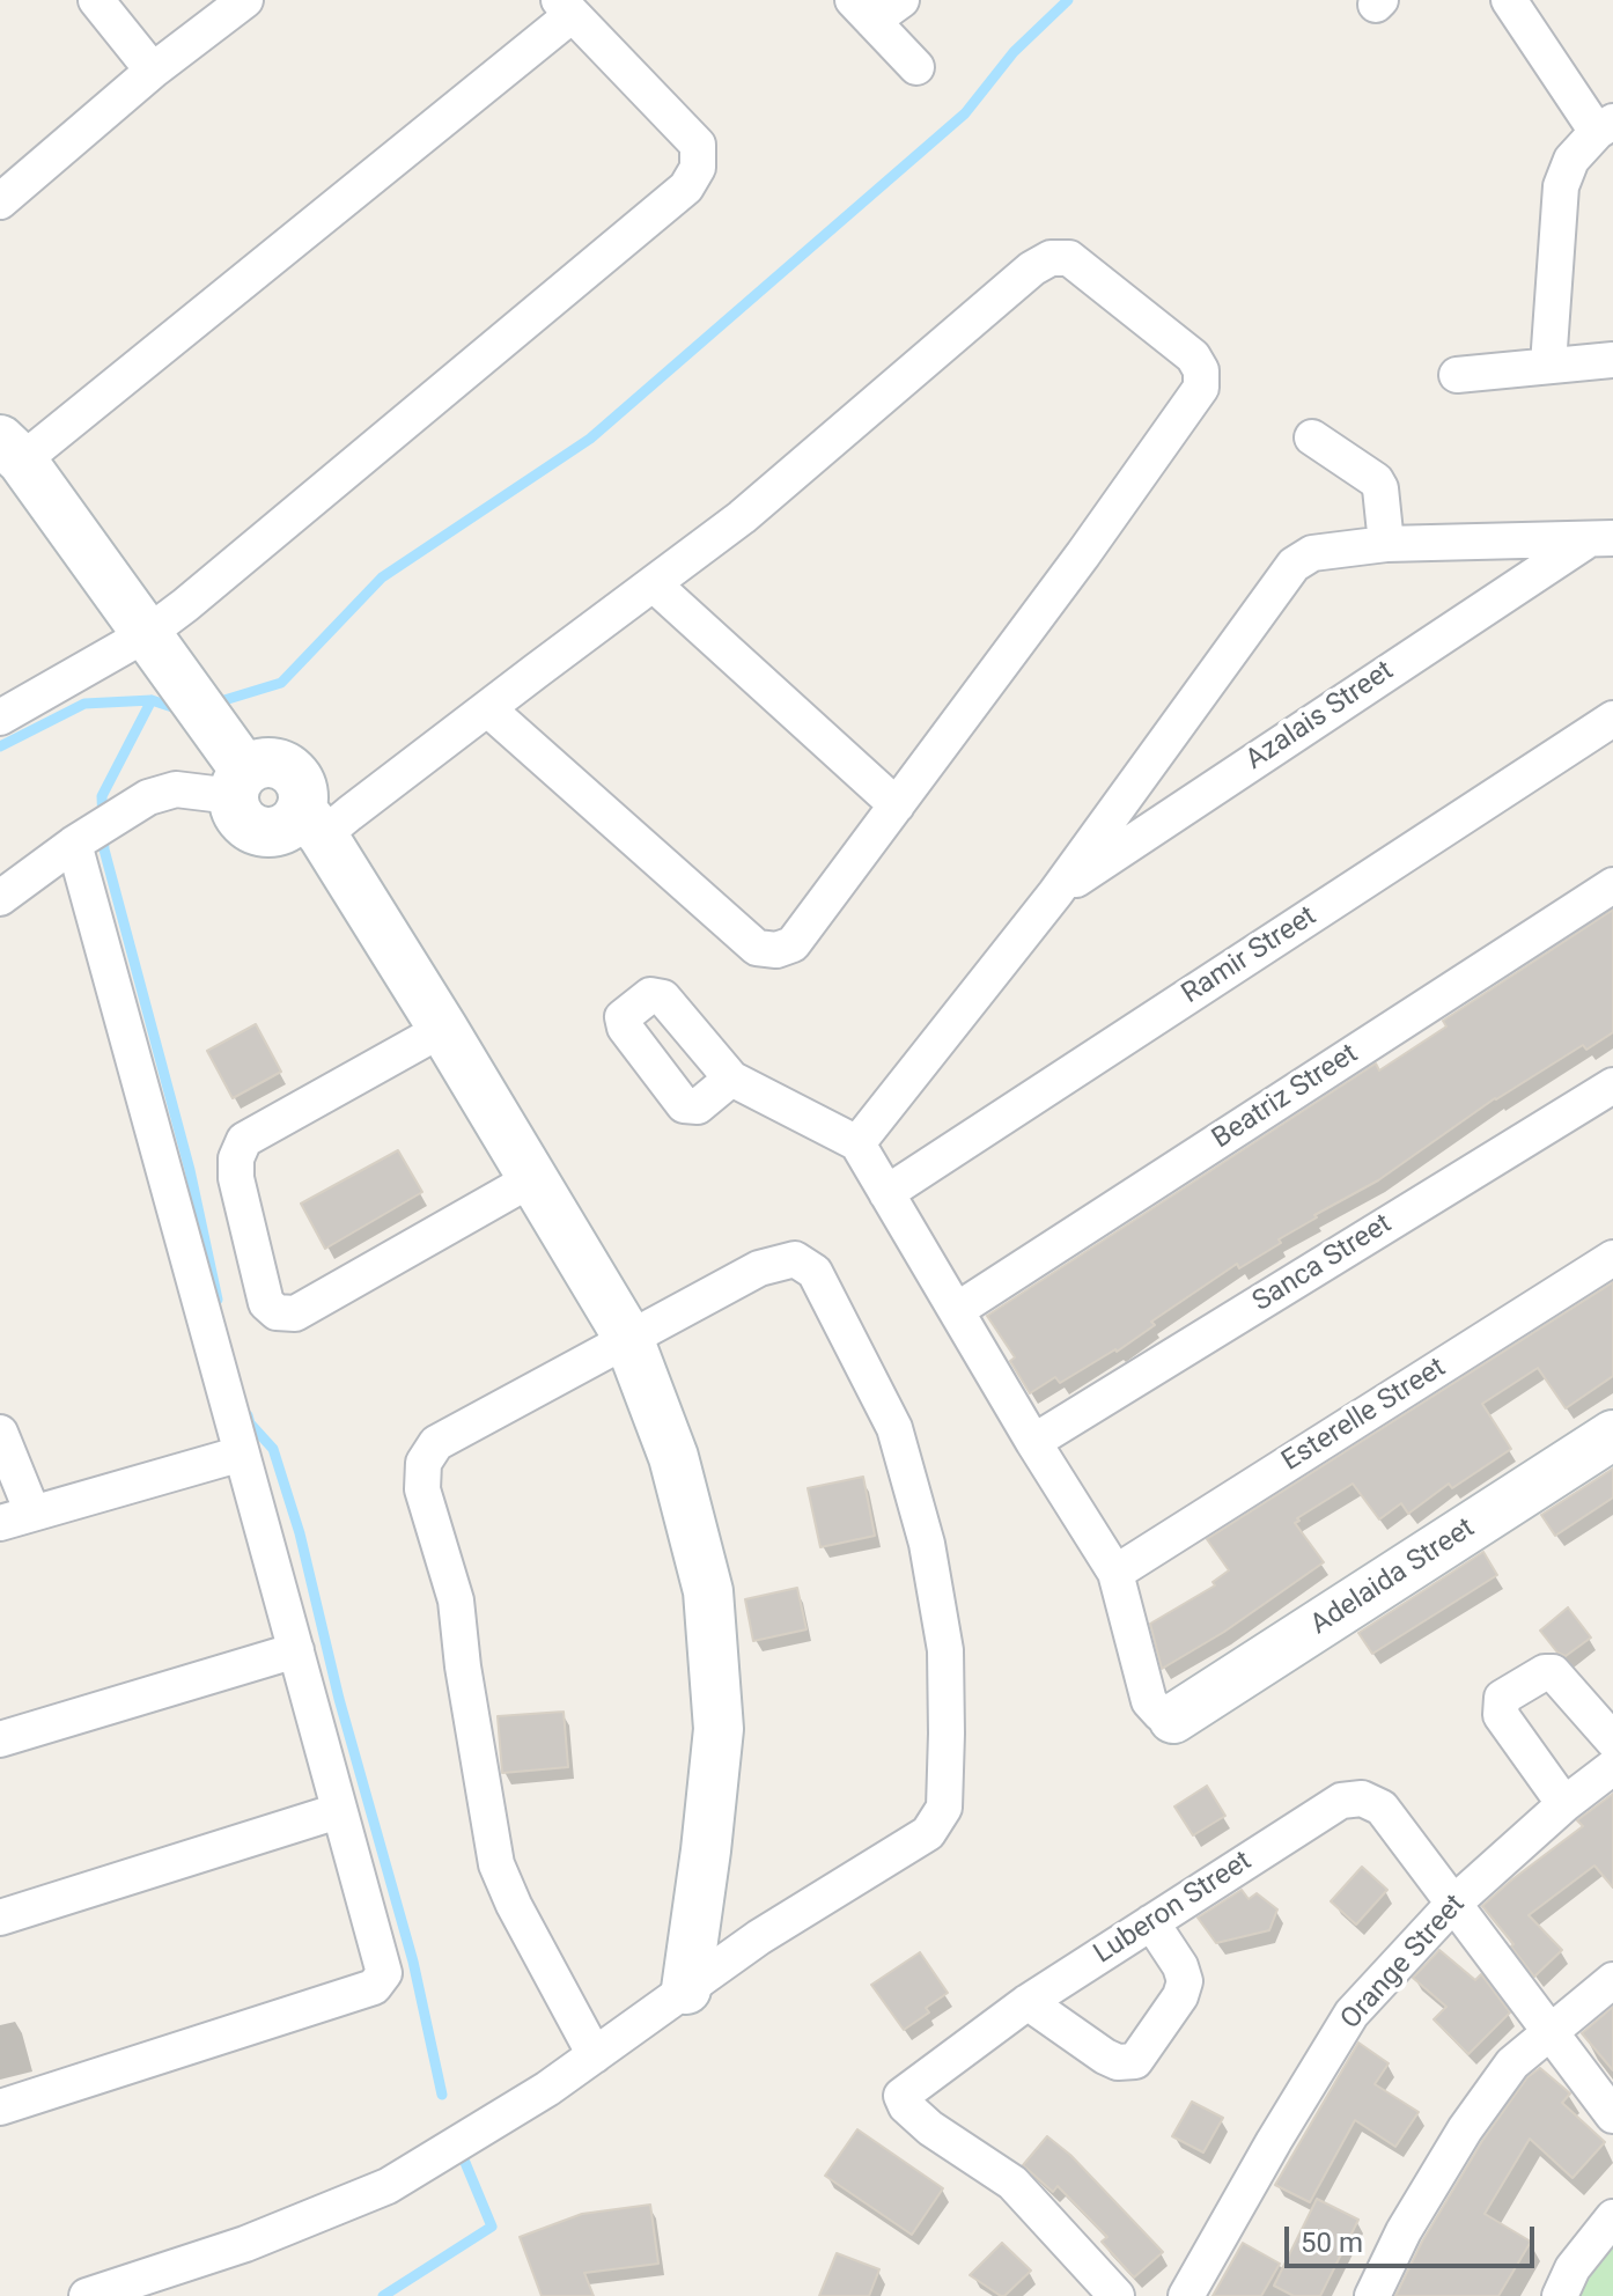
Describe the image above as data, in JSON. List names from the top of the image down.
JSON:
{
  "streets": {
    "street": [
      "Azalais Street",
      "Ramir Street",
      "Beatriz Street",
      "Sanca Street",
      "Esterelle Street",
      "Adelaida Street",
      "Luberon Street",
      "Orange Street"
    ]
  },
  "crossings": [
    ["Luberon Street", "Orange Street"]
  ],
  "scale_bar": "50 m"
}
